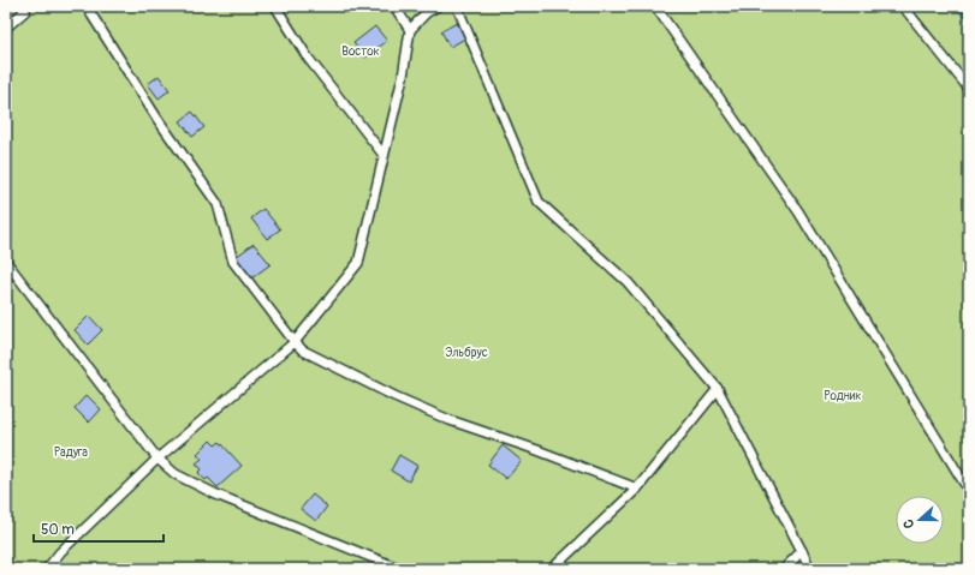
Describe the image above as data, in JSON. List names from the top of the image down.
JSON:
{
  "parks": [
    "Восток",
    "Эльбрус",
    "Родник",
    "Радуга"
  ],
  "scale_bar": "50 m",
  "north": "left"
}
